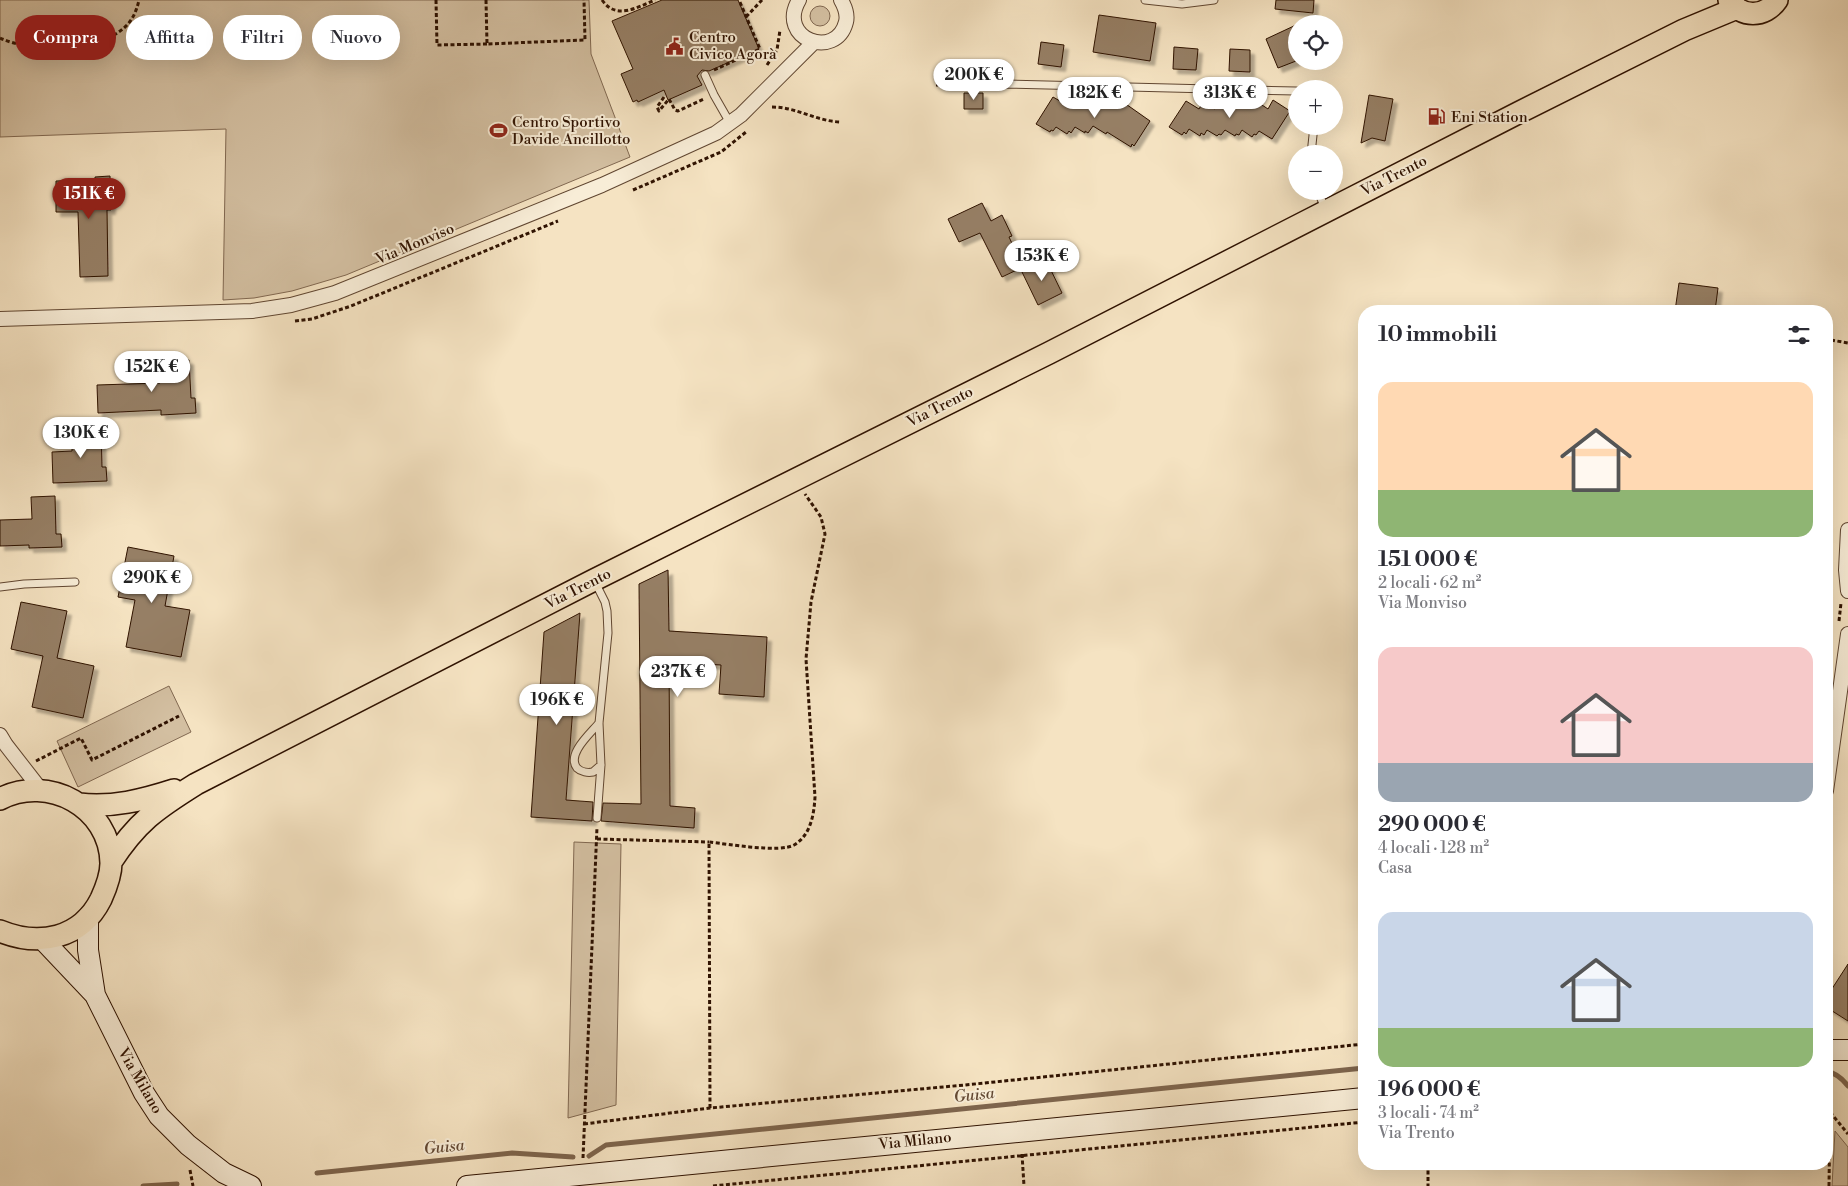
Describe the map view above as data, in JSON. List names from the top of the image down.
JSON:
{
  "streets": {
    "main road": ["Via Trento"],
    "street": ["Via Monviso", "Via Milano"]
  },
  "water": ["Guisa"],
  "places": {
    "public building": ["Centro Civico Agorà"],
    "fuel station": ["Eni Station"],
    "sports": ["Centro Sportivo Davide Ancillotto"]
  },
  "page": {
    "map_buttons": ["+", "−"],
    "chip": [
      "Compra",
      "Affitta",
      "Filtri",
      "Nuovo"
    ],
    "price": [
      "200K €",
      "182K €",
      "313K €",
      "151K €",
      "153K €",
      "152K €",
      "130K €",
      "290K €",
      "237K €",
      "196K €"
    ],
    "heading": "10 immobili",
    "list": [
      {
        "name": "151 000 €",
        "note": "2 locali · 62 m² · Via Monviso"
      },
      {
        "name": "290 000 €",
        "note": "4 locali · 128 m² · Casa"
      },
      {
        "name": "196 000 €",
        "note": "3 locali · 74 m² · Via Trento"
      }
    ]
  }
}
